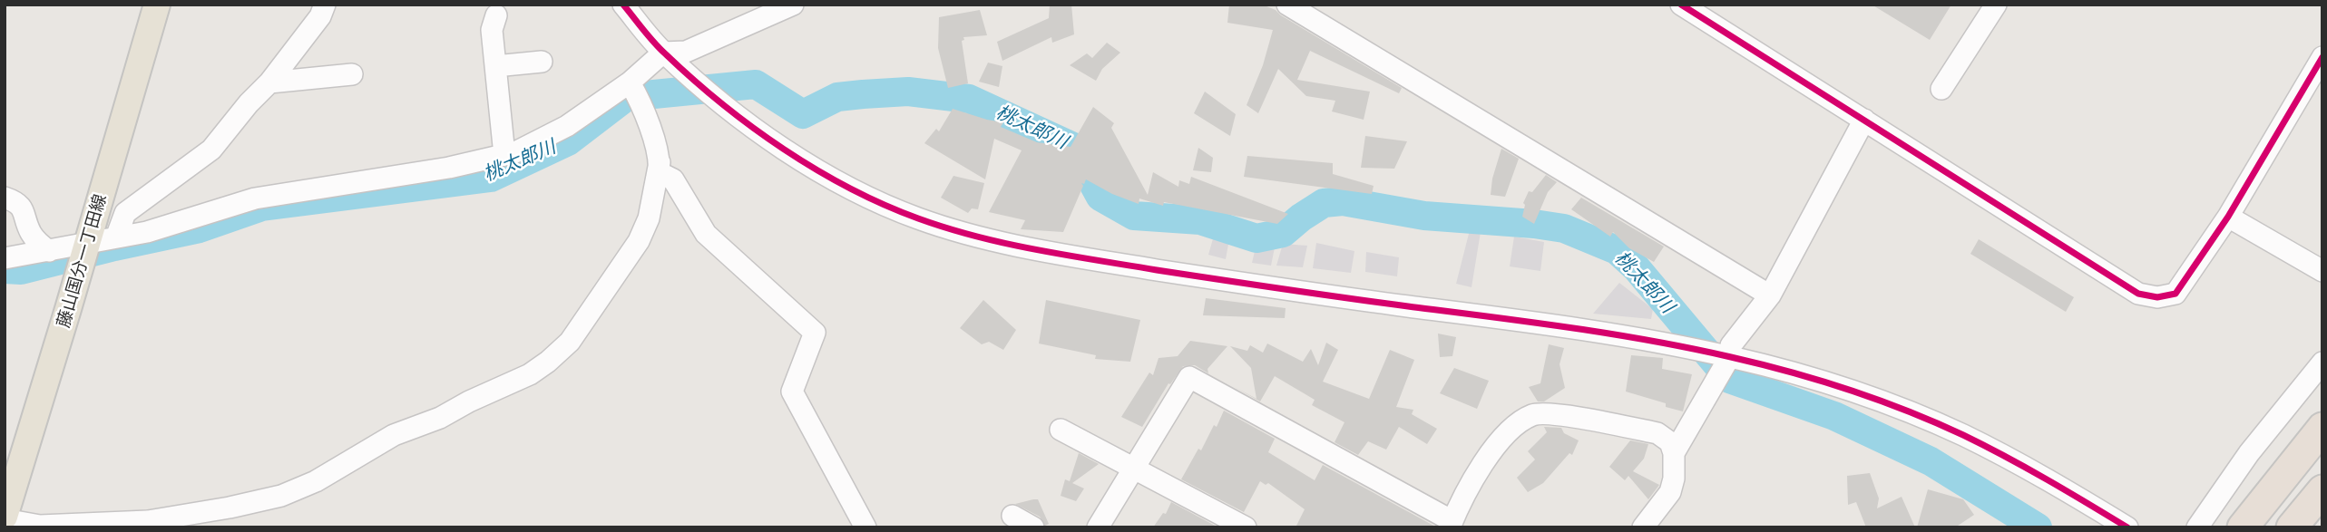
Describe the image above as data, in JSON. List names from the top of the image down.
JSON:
{
  "streets": {
    "main road": ["藤山国分一丁田線"]
  },
  "water": ["桃太郎川"]
}
